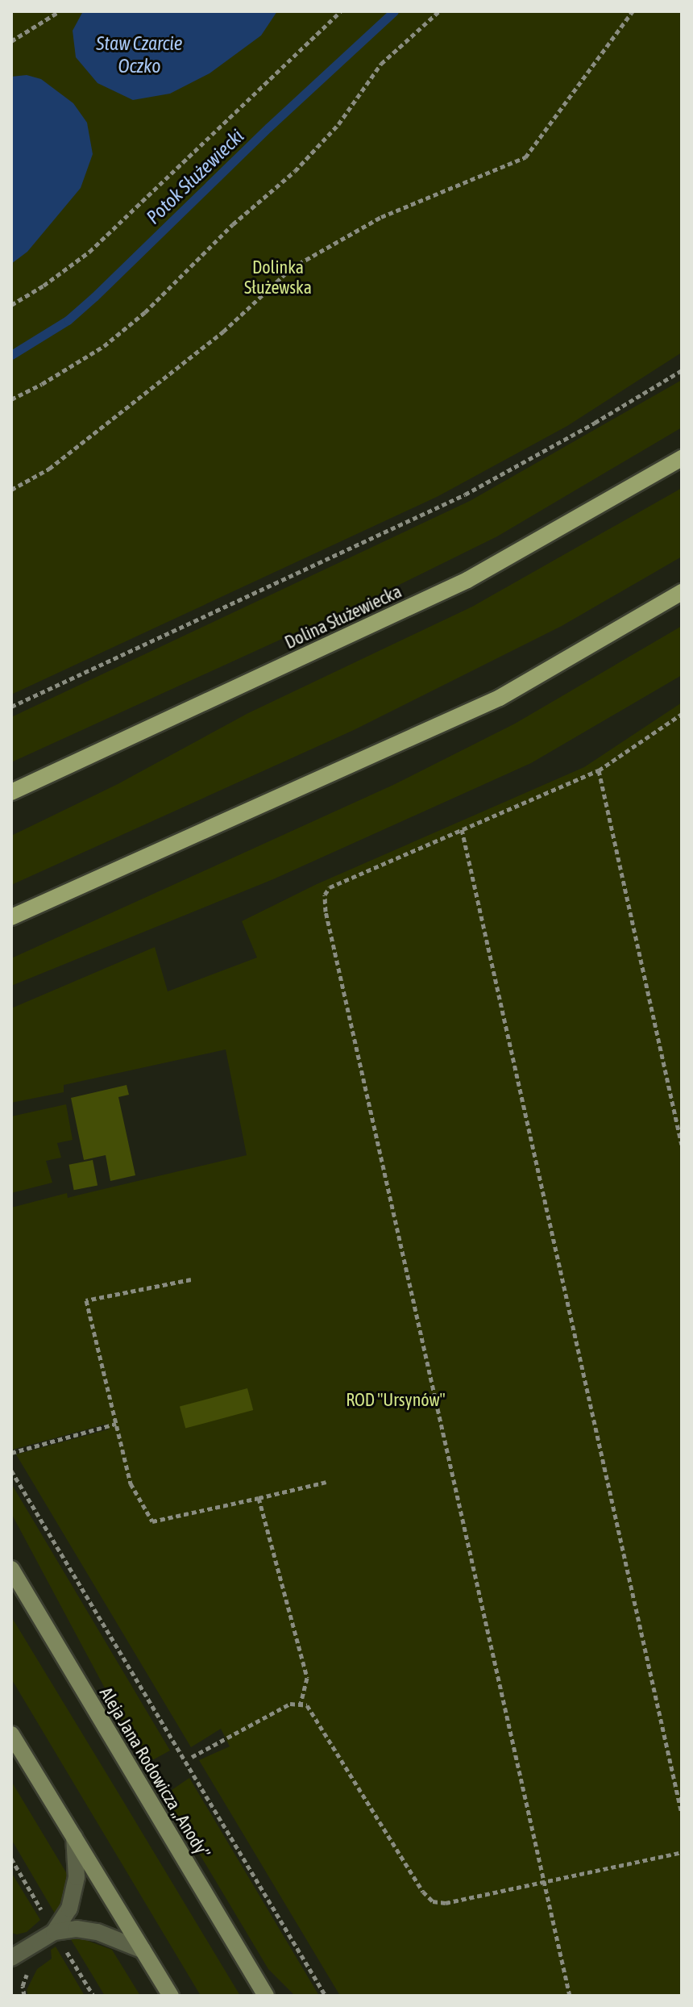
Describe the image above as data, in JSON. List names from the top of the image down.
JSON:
{
  "streets": {
    "main road": ["Dolina Służewiecka", "Aleja Jana Rodowicza „Anody”"]
  },
  "water": ["Staw Czarcie Oczko", "Potok Służewiecki"],
  "parks": ["Dolinka Służewska", "ROD \"Ursynów\""]
}
